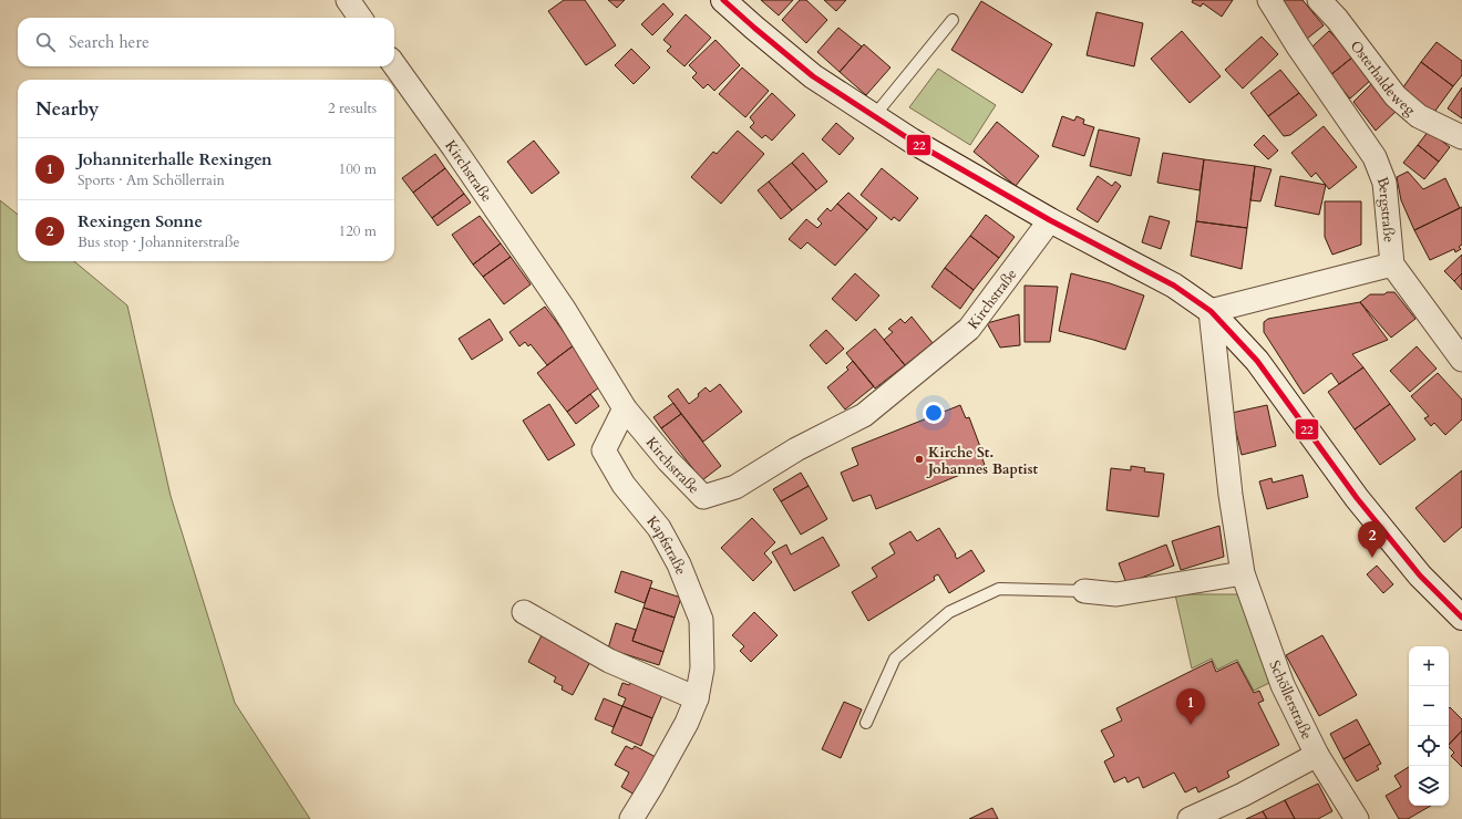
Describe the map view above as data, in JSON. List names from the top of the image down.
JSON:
{
  "streets": {
    "street": [
      "Osterhaldeweg",
      "Kirchstraße",
      "Bergstraße",
      "Kapfstraße",
      "Schöllerstraße"
    ]
  },
  "crossings": [
    ["Kirchstraße", "Kapfstraße"]
  ],
  "places": ["Kirche St. Johannes Baptist"],
  "lines": ["transit line 22"],
  "page": {
    "search": "Search here",
    "heading": ["Nearby", "2 results"],
    "list": [
      {
        "mark": "1",
        "name": "Johanniterhalle Rexingen",
        "note": "Sports · Am Schöllerrain",
        "value": "100 m"
      },
      {
        "mark": "2",
        "name": "Rexingen Sonne",
        "note": "Bus stop · Johanniterstraße",
        "value": "120 m"
      }
    ],
    "pins": ["2", "1"],
    "map_buttons": ["+", "−"]
  }
}
